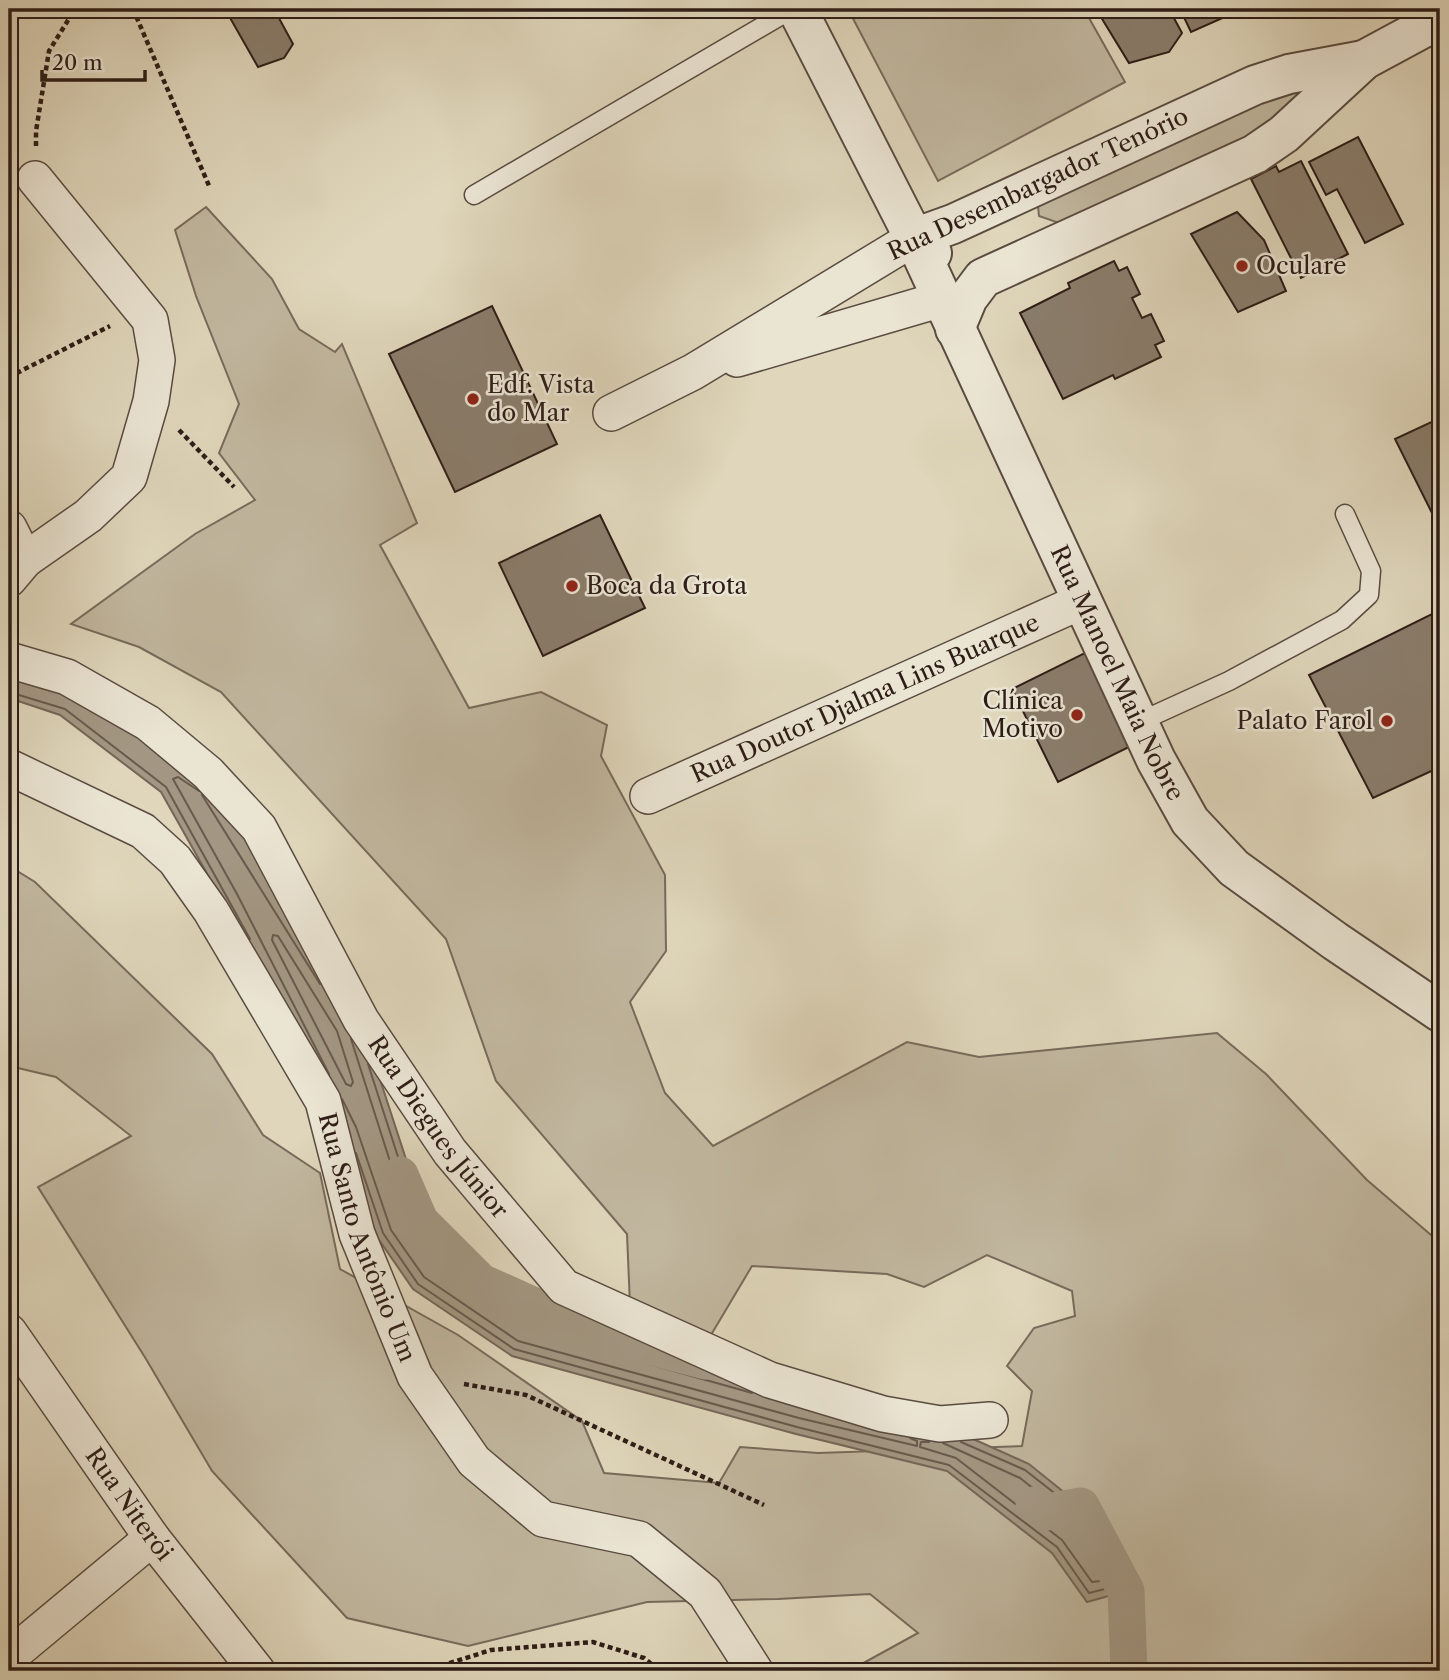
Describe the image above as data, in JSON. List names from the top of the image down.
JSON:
{
  "streets": {
    "street": [
      "Rua Desembargador Tenório",
      "Rua Manoel Maia Nobre",
      "Rua Doutor Djalma Lins Buarque",
      "Rua Diegues Júnior",
      "Rua Santo Antônio Um",
      "Rua Niterói"
    ]
  },
  "crossings": [
    ["Rua Desembargador Tenório", "Rua Manoel Maia Nobre"],
    ["Rua Manoel Maia Nobre", "Rua Doutor Djalma Lins Buarque"]
  ],
  "places": [
    "Oculare",
    "Edf. Vista do Mar",
    "Boca da Grota",
    "Clínica Motivo",
    "Palato Farol"
  ],
  "scale_bar": "20 m"
}
